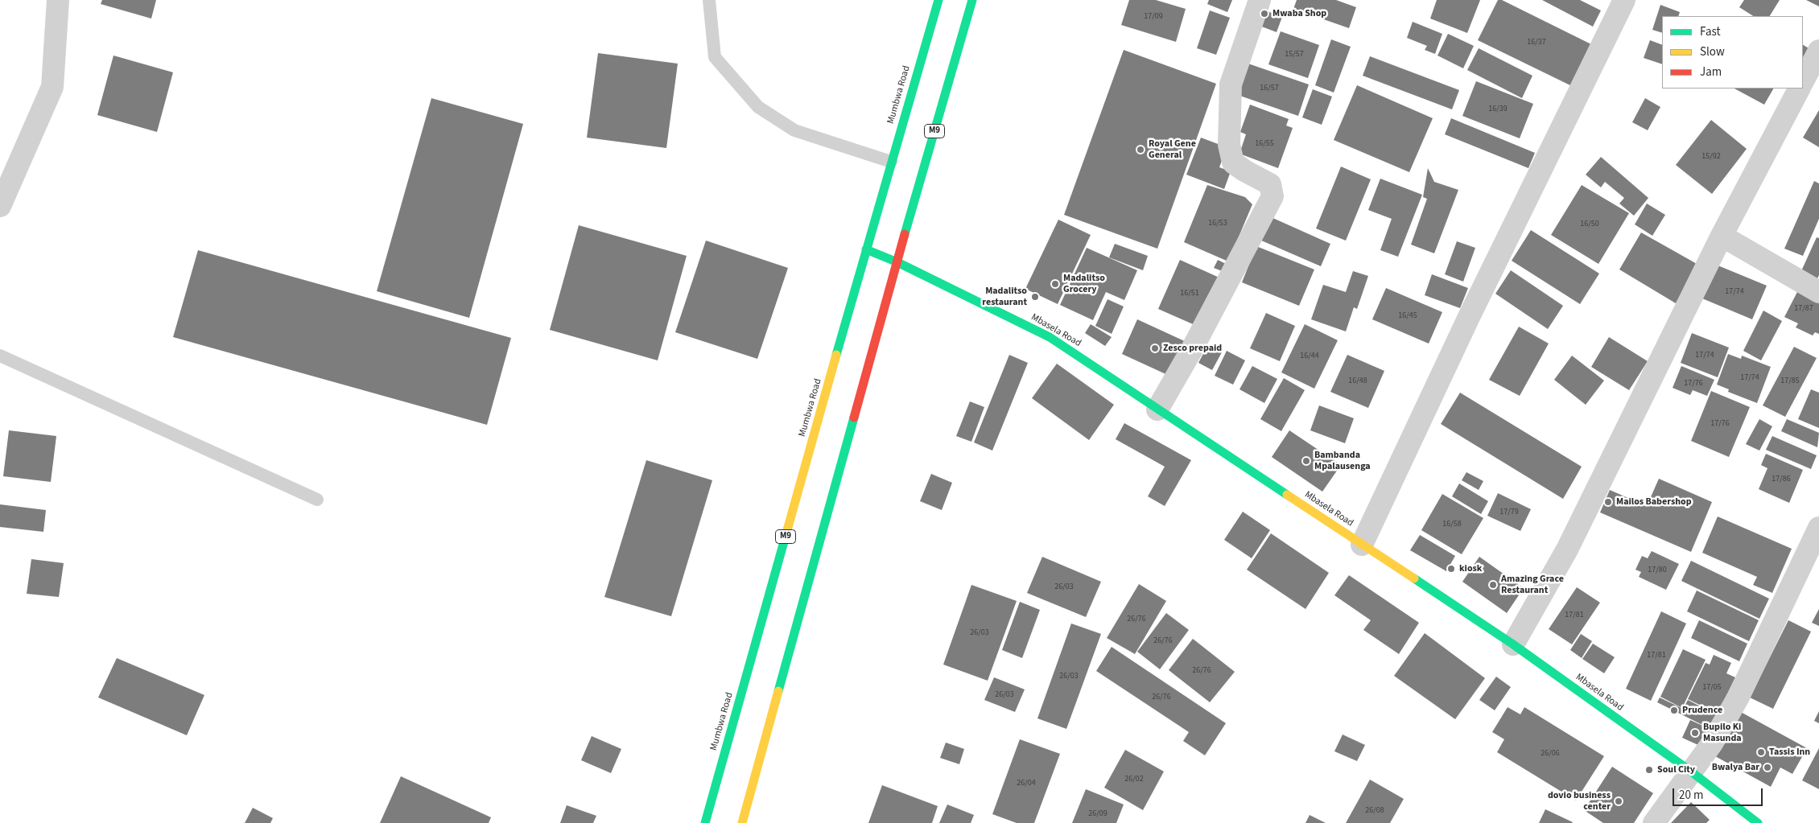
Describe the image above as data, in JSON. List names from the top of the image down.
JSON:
{
  "streets": {
    "main road": ["Mumbwa Road", "M9", "Mbasela Road"]
  },
  "crossings": [
    ["Mumbwa Road", "Mbasela Road"],
    ["M9", "Mbasela Road"]
  ],
  "places": [
    "Mwaba Shop",
    "Royal Gene General",
    "Madalitso Grocery",
    "Madalitso restaurant",
    "Zesco prepaid",
    "Bambanda Mpalausenga",
    "Mailos Babershop",
    "kiosk",
    "Amazing Grace Restaurant",
    "Prudence",
    "Bupilo Ki Masunda",
    "Tassis Inn",
    "Bwalya Bar",
    "Soul City",
    "dovio business center"
  ],
  "house_numbers": [
    "17/09",
    "16/37",
    "15/57",
    "16/57",
    "16/39",
    "16/55",
    "15/92",
    "16/53",
    "16/50",
    "17/74",
    "16/51",
    "17/87",
    "16/45",
    "17/74",
    "16/44",
    "17/74",
    "16/48",
    "17/85",
    "17/76",
    "17/76",
    "17/86",
    "17/79",
    "16/58",
    "17/80",
    "26/03",
    "17/81",
    "26/76",
    "26/03",
    "26/76",
    "17/81",
    "26/76",
    "26/03",
    "17/05",
    "26/03",
    "26/76",
    "26/06",
    "26/02",
    "26/04",
    "26/08",
    "26/09"
  ],
  "legend": ["Fast", "Slow", "Jam"],
  "scale_bar": "20 m"
}
